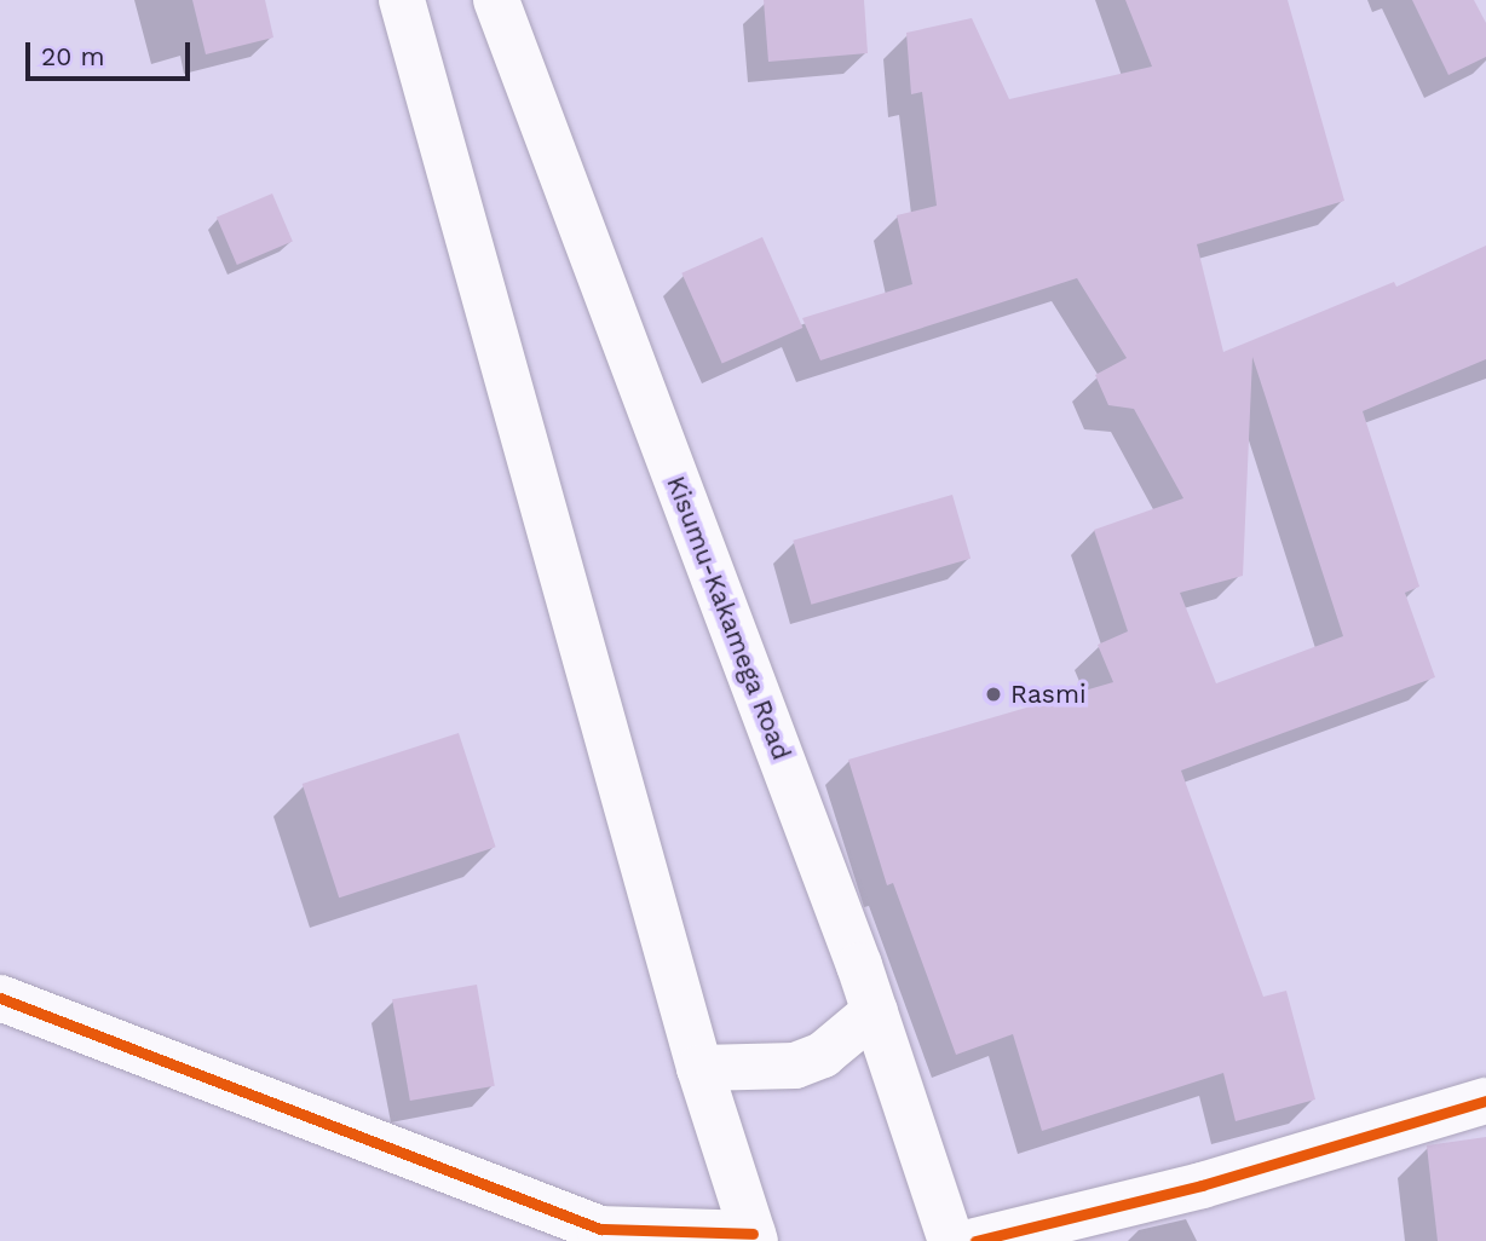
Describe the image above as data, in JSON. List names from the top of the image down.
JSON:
{
  "streets": {
    "main road": ["Kisumu-Kakamega Road"]
  },
  "places": ["Rasmi"],
  "scale_bar": "20 m"
}
